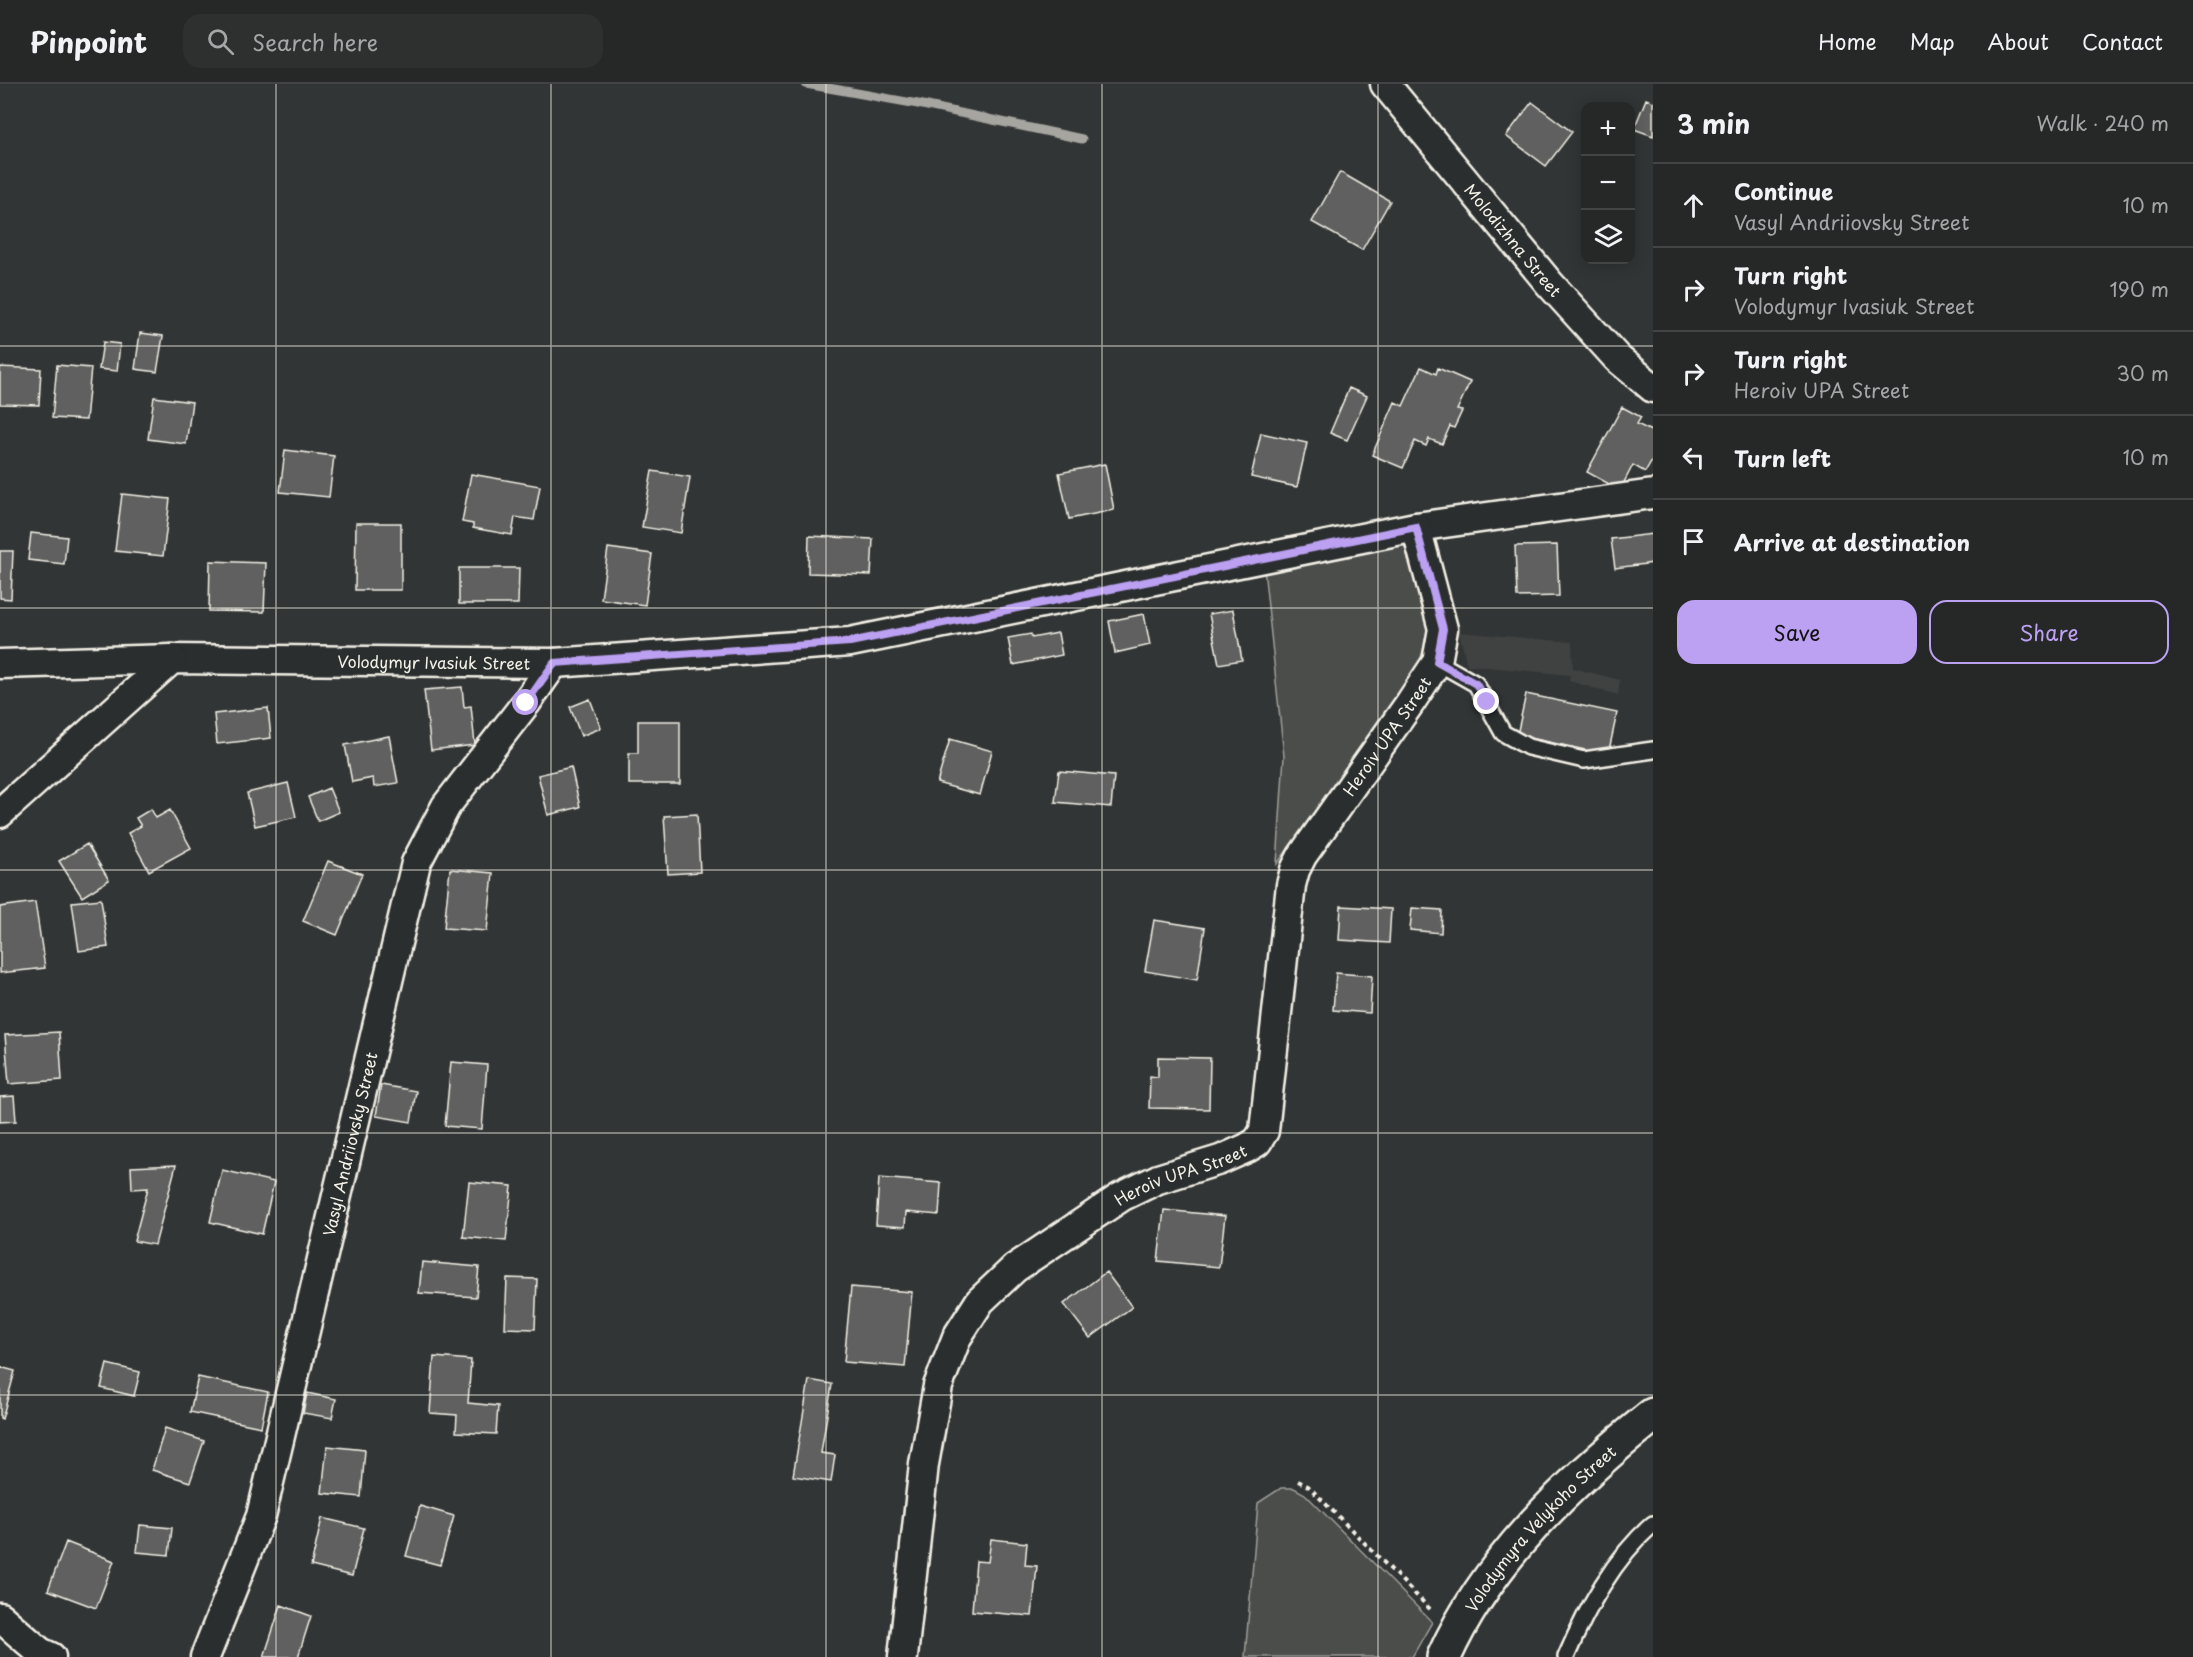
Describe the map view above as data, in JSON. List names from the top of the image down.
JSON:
{
  "streets": {
    "street": [
      "Molodizhna Street",
      "Volodymyr Ivasiuk Street",
      "Heroiv UPA Street",
      "Vasyl Andriiovsky Street",
      "Volodymyra Velykoho Street"
    ]
  },
  "crossings": [
    ["Volodymyr Ivasiuk Street", "Heroiv UPA Street"],
    ["Volodymyr Ivasiuk Street", "Vasyl Andriiovsky Street"]
  ],
  "page": {
    "header": "Pinpoint",
    "search": "Search here",
    "nav": [
      "Home",
      "Map",
      "About",
      "Contact"
    ],
    "heading": ["3 min", "Walk · 240 m"],
    "map_buttons": ["+", "−"],
    "list": [
      ["Continue", "Vasyl Andriiovsky Street", "10 m"],
      ["Turn right", "Volodymyr Ivasiuk Street", "190 m"],
      ["Turn right", "Heroiv UPA Street", "30 m"],
      ["Turn left", "10 m"],
      "Arrive at destination"
    ],
    "buttons": ["Save", "Share"]
  }
}
